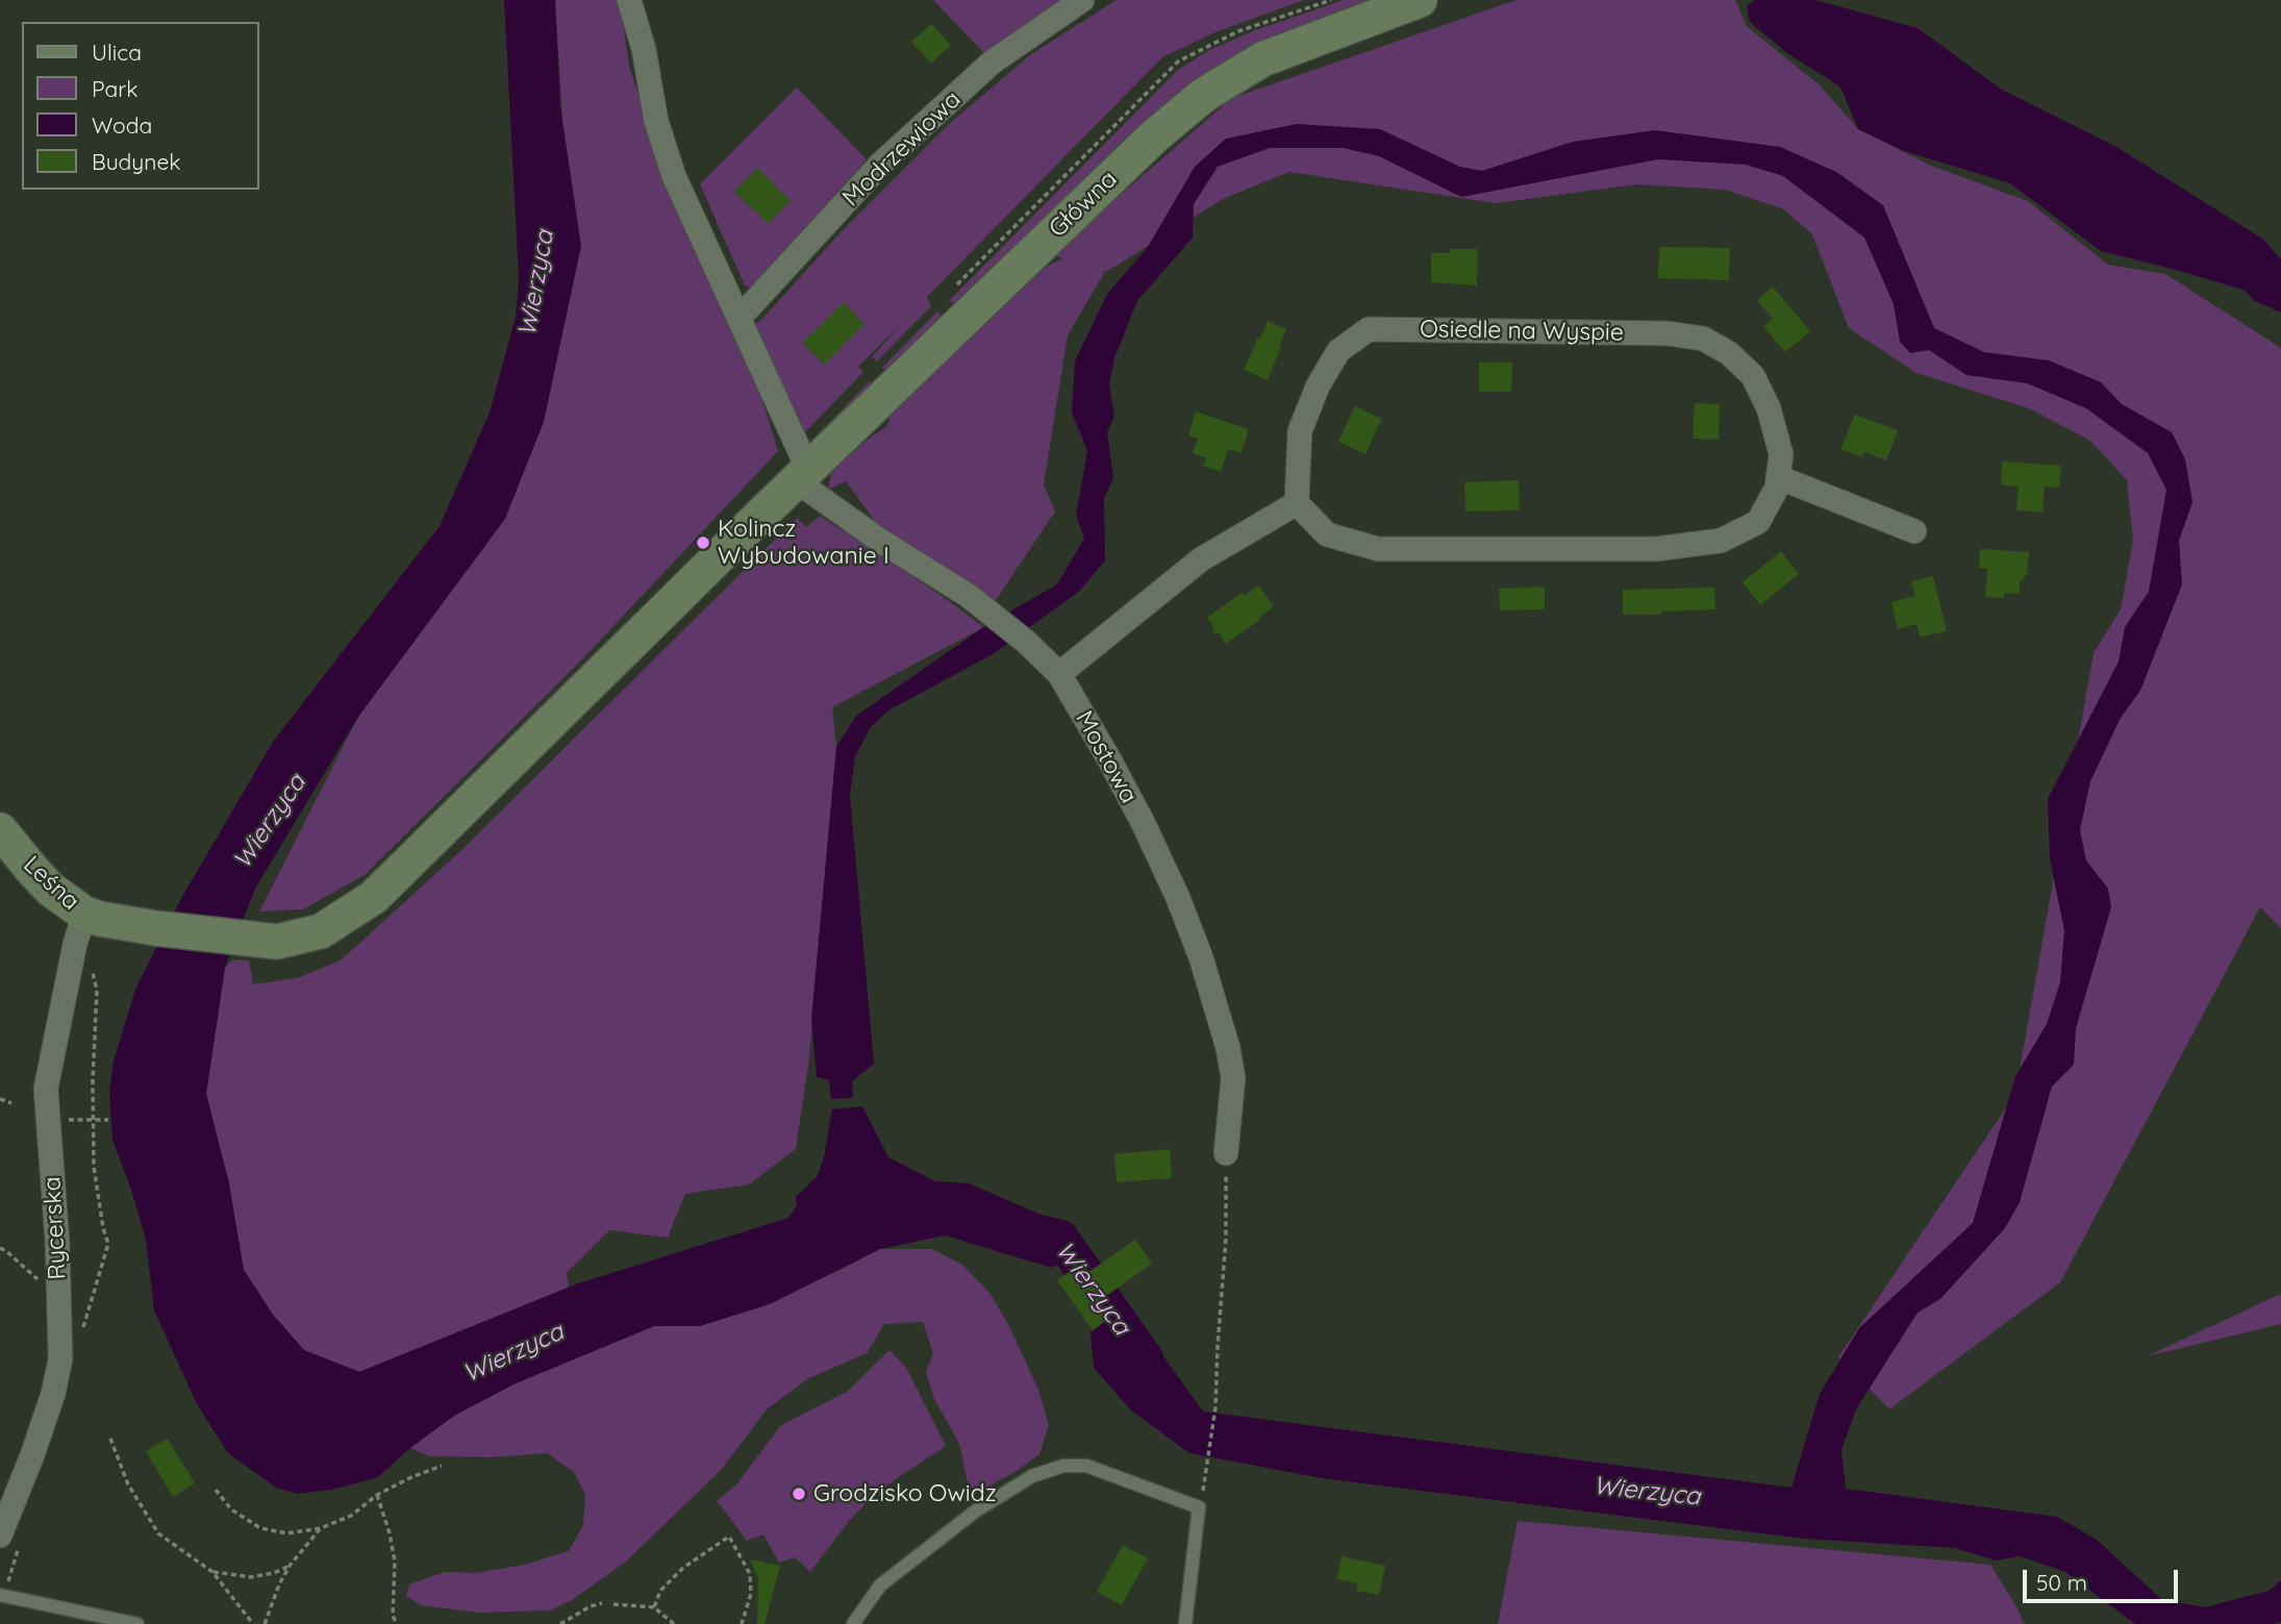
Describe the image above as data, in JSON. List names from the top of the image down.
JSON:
{
  "streets": {
    "street": [
      "Modrzewiowa",
      "Główna",
      "Osiedle na Wyspie",
      "Mostowa",
      "Leśna",
      "Rycerska"
    ]
  },
  "crossings": [
    ["Główna", "Mostowa"],
    ["Główna", "Leśna"],
    ["Leśna", "Rycerska"]
  ],
  "water": ["Wierzyca"],
  "places": ["Kolincz Wybudowanie I", "Grodzisko Owidz"],
  "legend": [
    "Ulica",
    "Park",
    "Woda",
    "Budynek"
  ],
  "scale_bar": "50 m"
}
